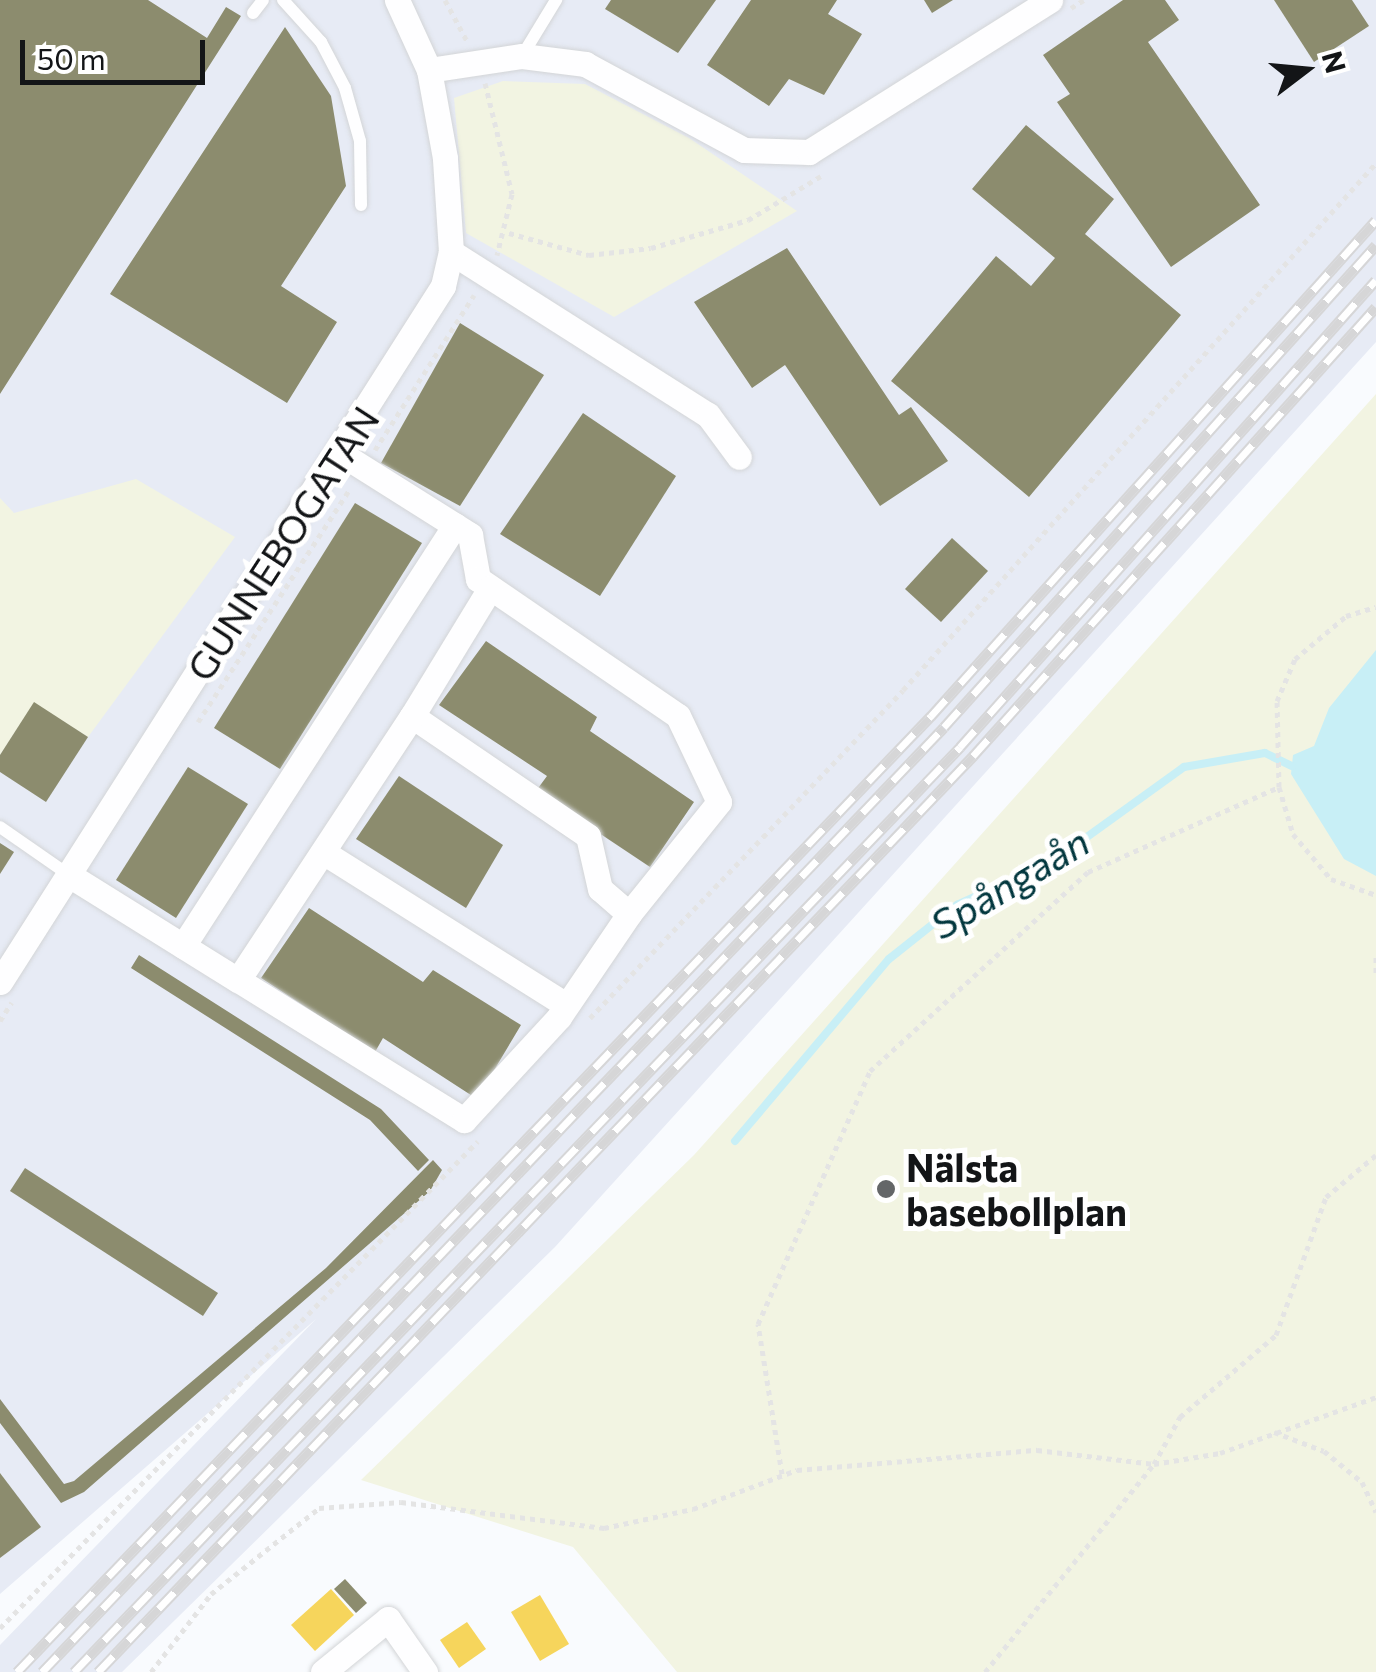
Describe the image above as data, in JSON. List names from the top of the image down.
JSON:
{
  "streets": {
    "street": ["GUNNEBOGATAN"]
  },
  "water": ["Spångaån"],
  "places": ["Nälsta basebollplan"],
  "scale_bar": "50 m",
  "north": "right"
}
